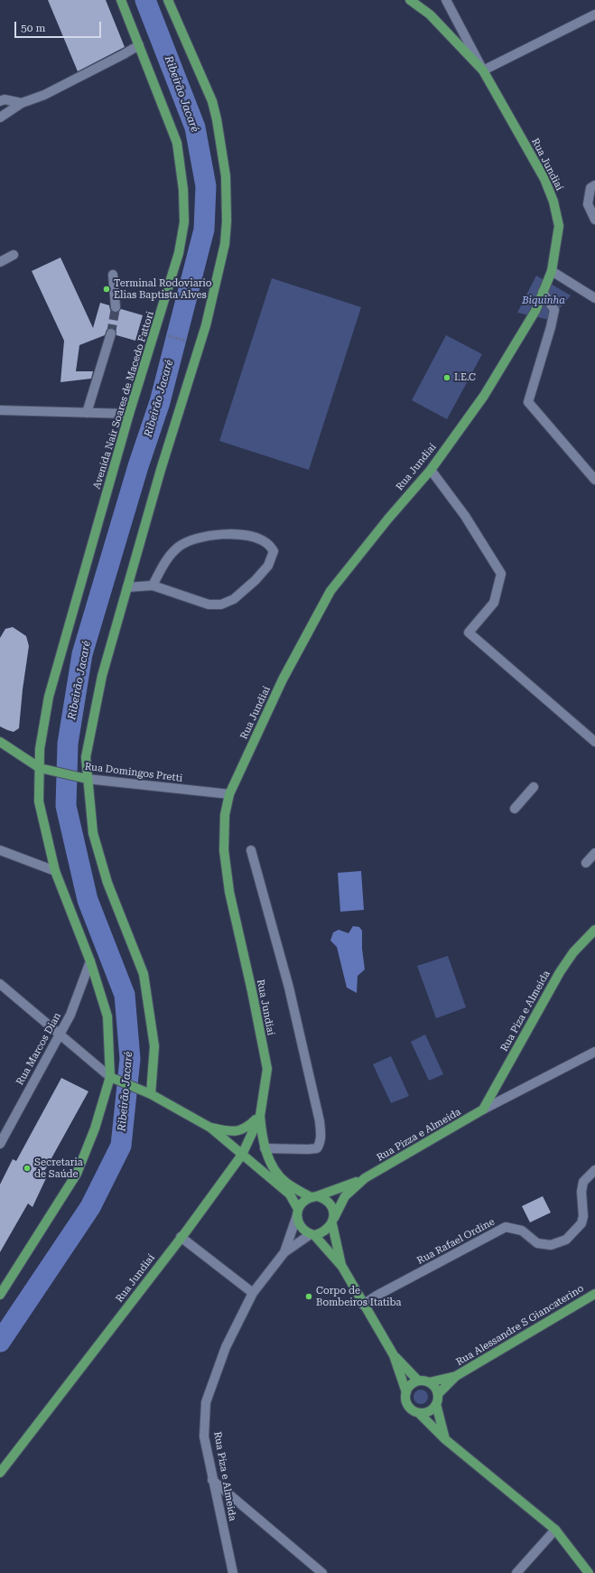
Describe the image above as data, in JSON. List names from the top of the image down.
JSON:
{
  "streets": {
    "main road": [
      "Rua Jundiaí",
      "Avenida Nair Soares de Macedo Fattori",
      "Rua Domingos Pretti",
      "Rua Piza e Almeida",
      "Rua Pizza e Almeida",
      "Rua Alessandre S Giancaterino"
    ],
    "street": ["Rua Marcos Dian", "Rua Rafael Ordine"]
  },
  "crossings": [
    ["Rua Jundiaí", "Rua Domingos Pretti"],
    ["Avenida Nair Soares de Macedo Fattori", "Rua Domingos Pretti"],
    ["Avenida Nair Soares de Macedo Fattori", "Rua Marcos Dian"],
    ["Rua Piza e Almeida", "Rua Pizza e Almeida"]
  ],
  "water": ["Ribeirão Jacaré"],
  "parks": ["Biquinha"],
  "places": [
    "Terminal Rodoviario Elias Baptista Alves",
    "I.E.C",
    "Secretaria de Saúde",
    "Corpo de Bombeiros Itatiba"
  ],
  "scale_bar": "50 m"
}
